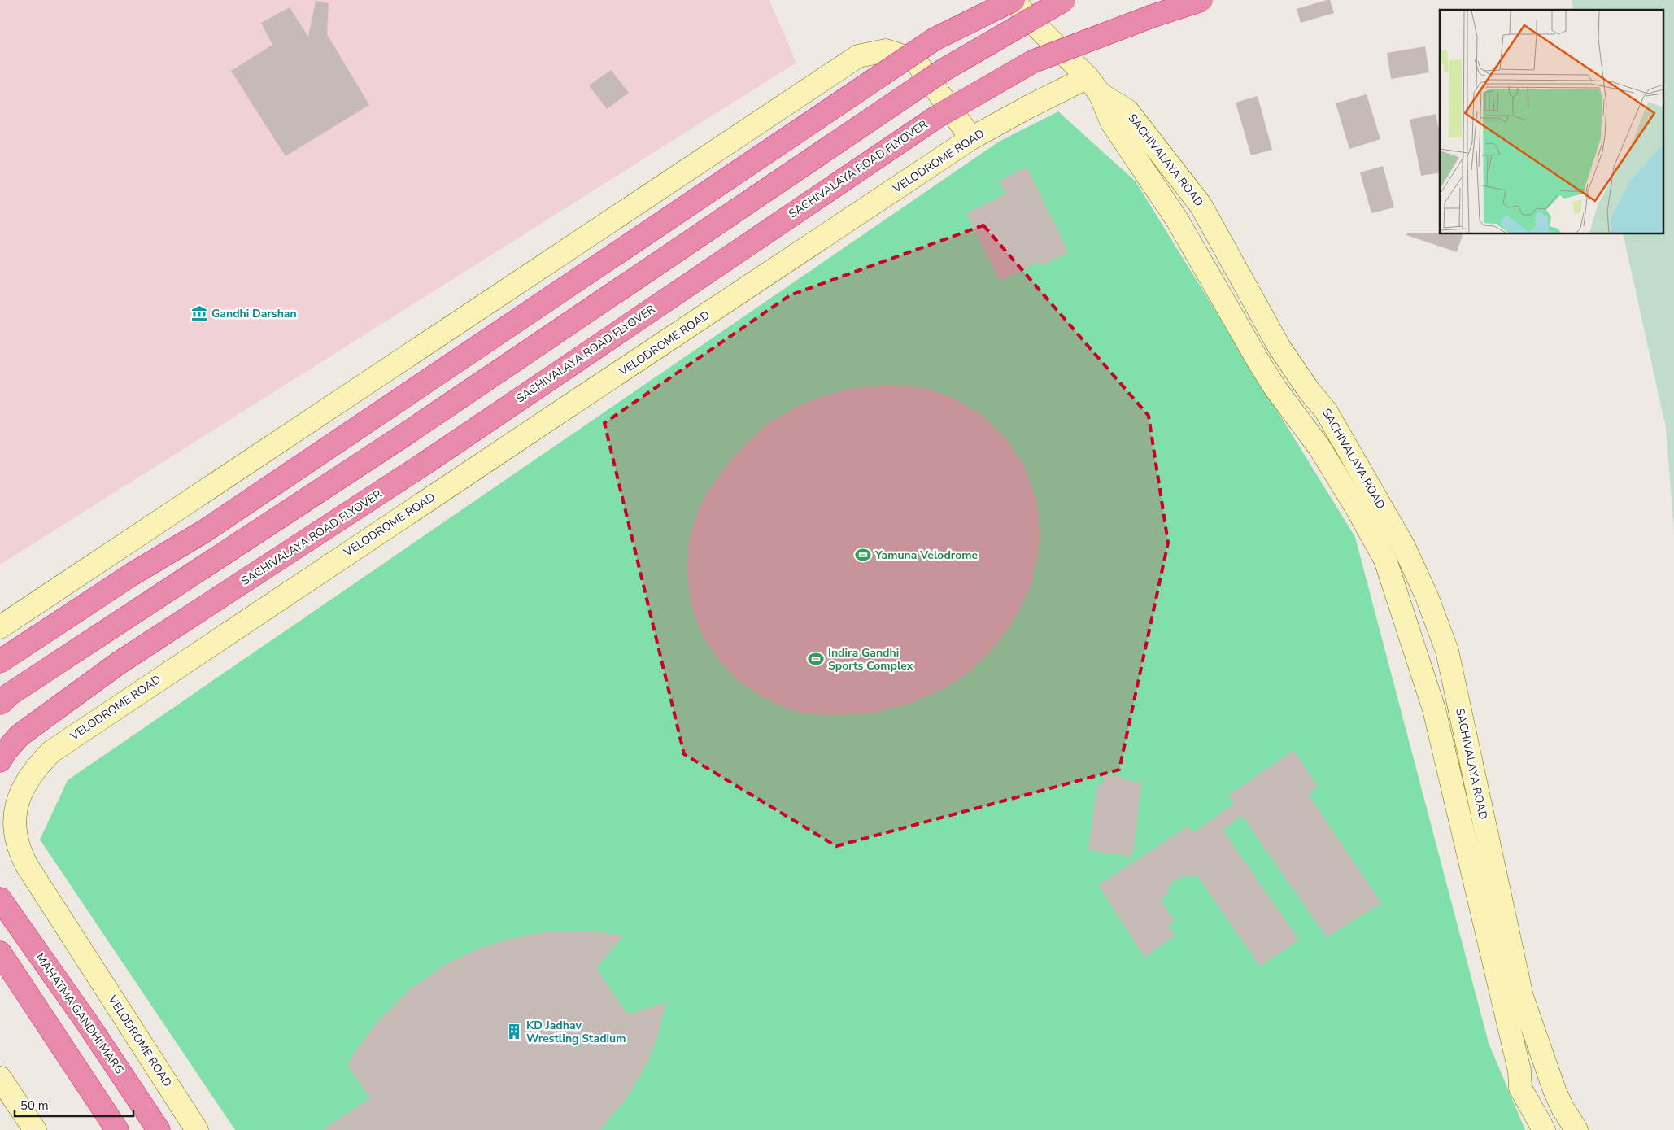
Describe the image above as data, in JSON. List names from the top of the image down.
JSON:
{
  "streets": {
    "highway": ["SACHIVALAYA ROAD FLYOVER", "MAHATMA GANDHI MARG"],
    "street": ["SACHIVALAYA ROAD", "VELODROME ROAD"]
  },
  "crossings": [
    ["SACHIVALAYA ROAD", "VELODROME ROAD"]
  ],
  "places": {
    "museum": ["Gandhi Darshan"],
    "sports": ["Yamuna Velodrome", "Indira Gandhi Sports Complex"],
    "building": ["KD Jadhav Wrestling Stadium"]
  },
  "scale_bar": "50 m"
}
